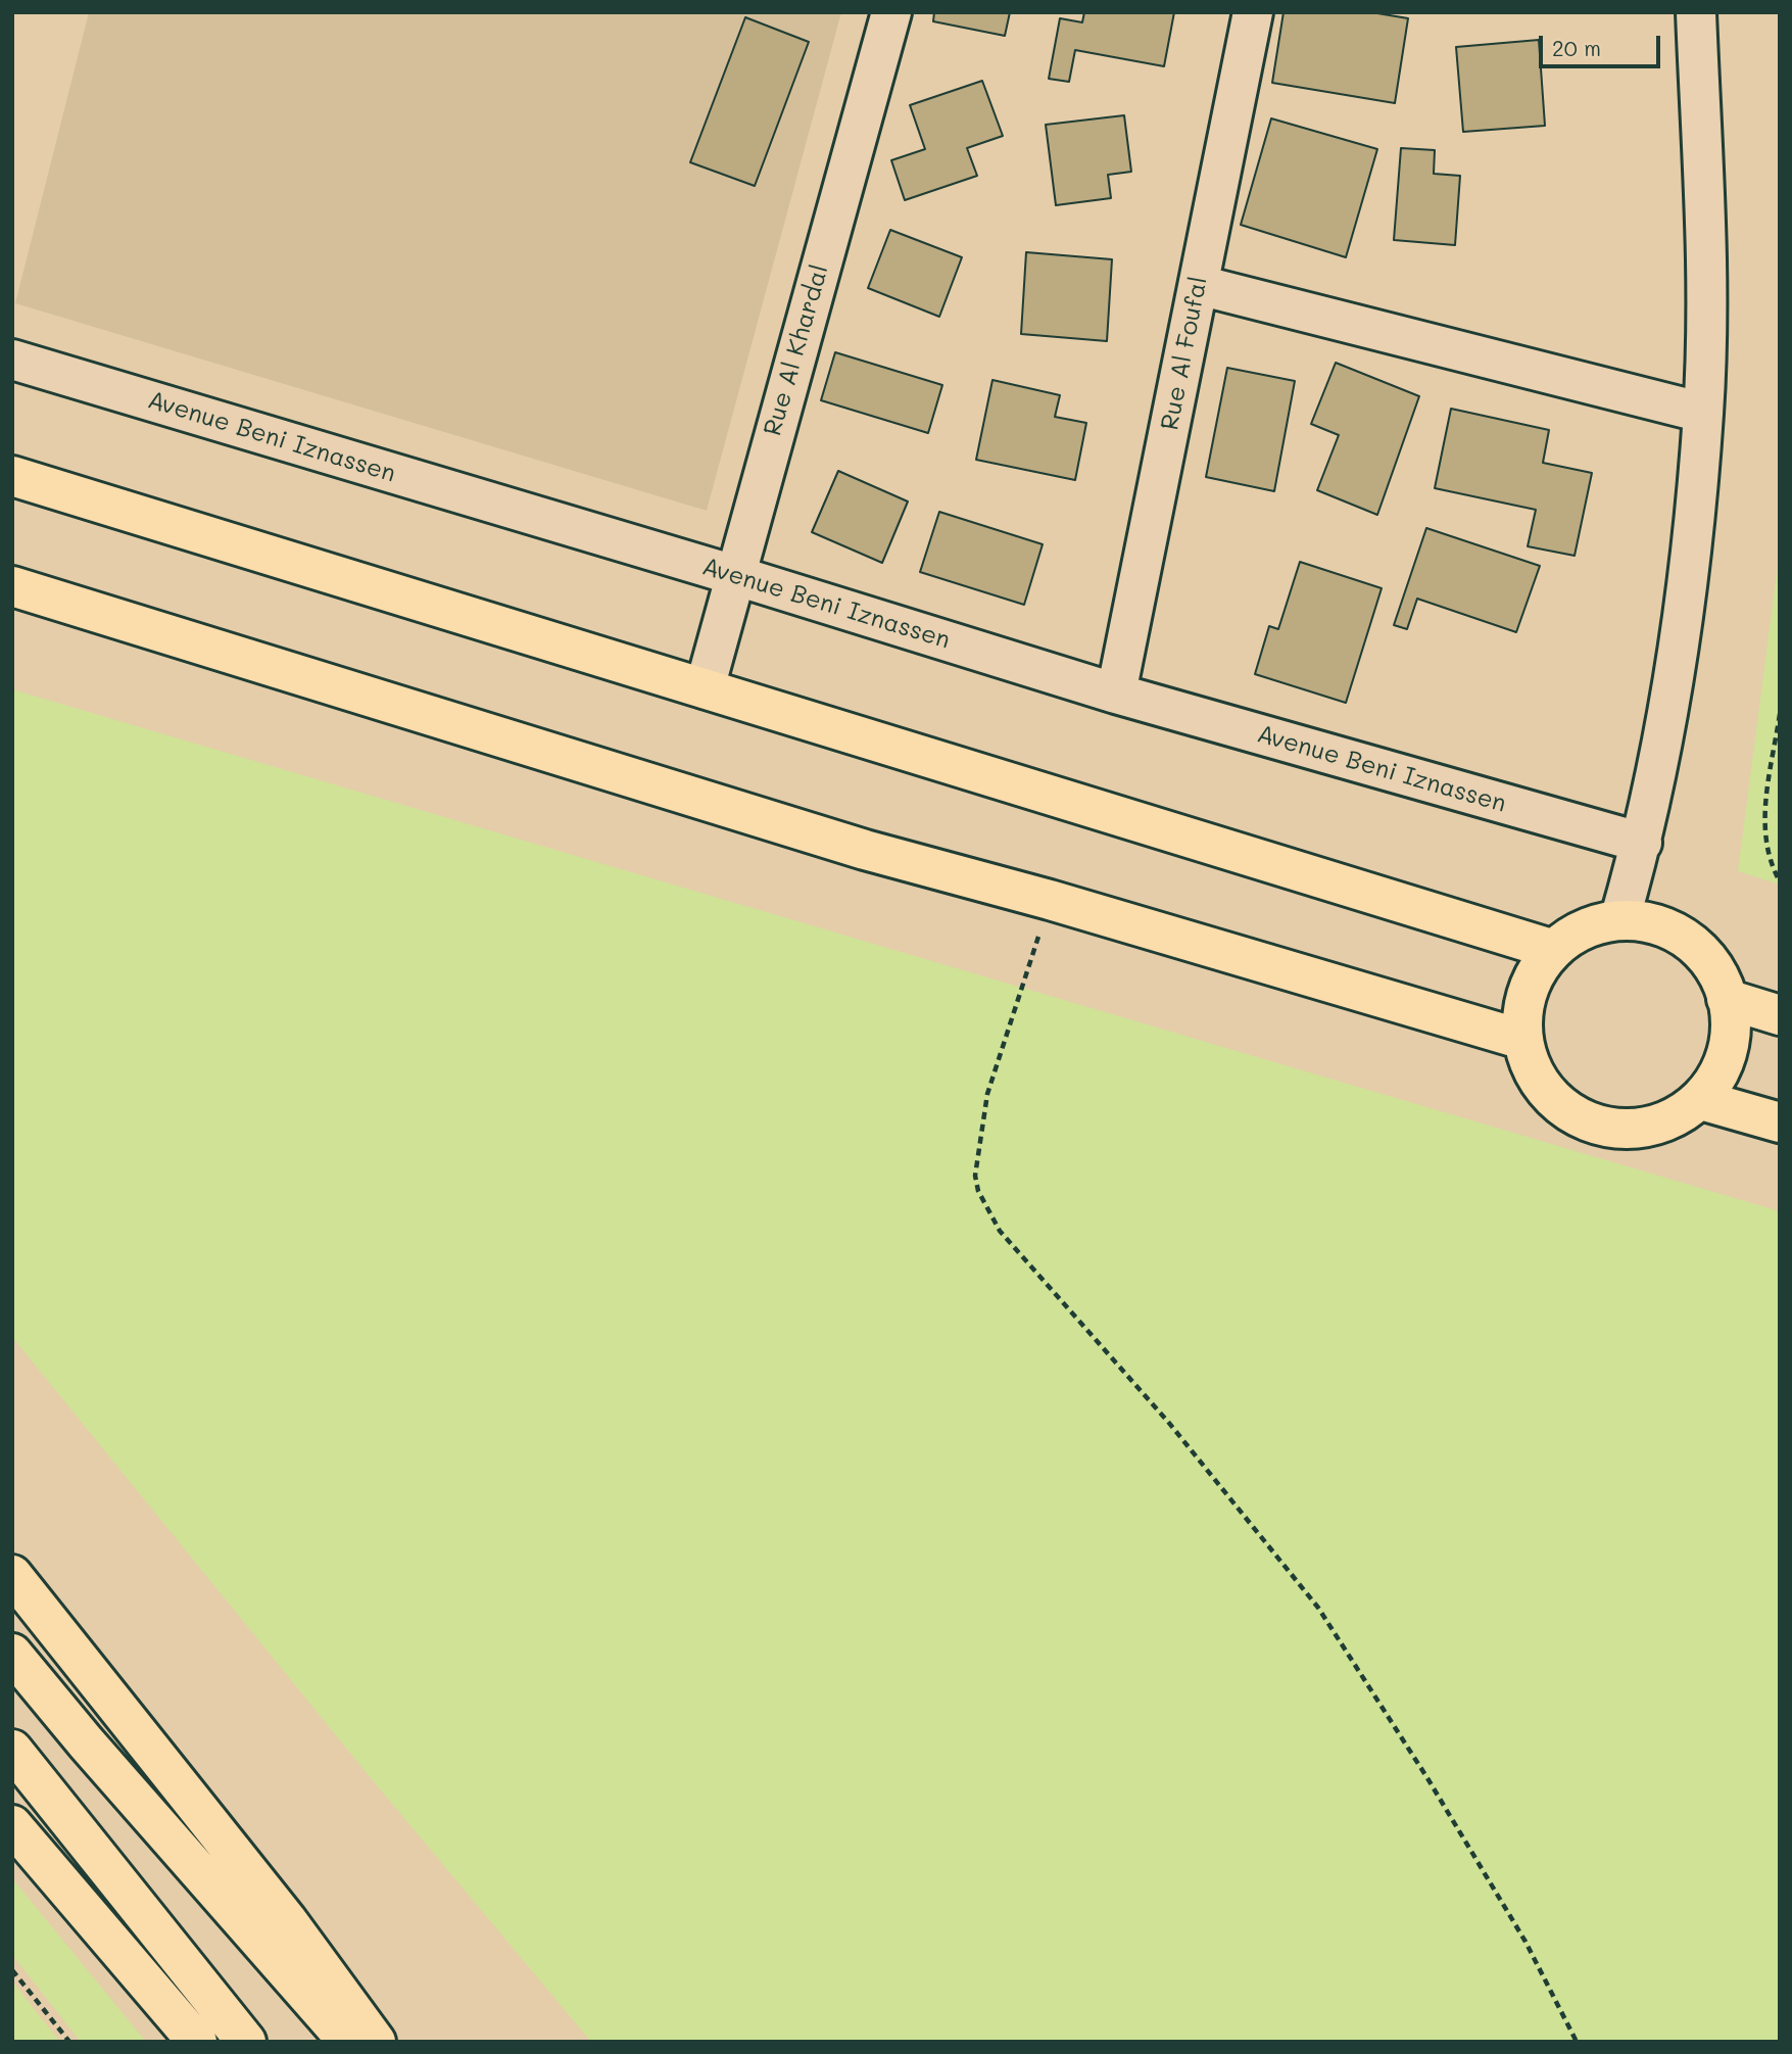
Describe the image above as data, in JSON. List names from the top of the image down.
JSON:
{
  "streets": {
    "street": ["Rue Al Khardal", "Rue Al Foufal", "Avenue Beni Iznassen"]
  },
  "crossings": [
    ["Rue Al Khardal", "Avenue Beni Iznassen"],
    ["Rue Al Foufal", "Avenue Beni Iznassen"]
  ],
  "scale_bar": "20 m"
}
